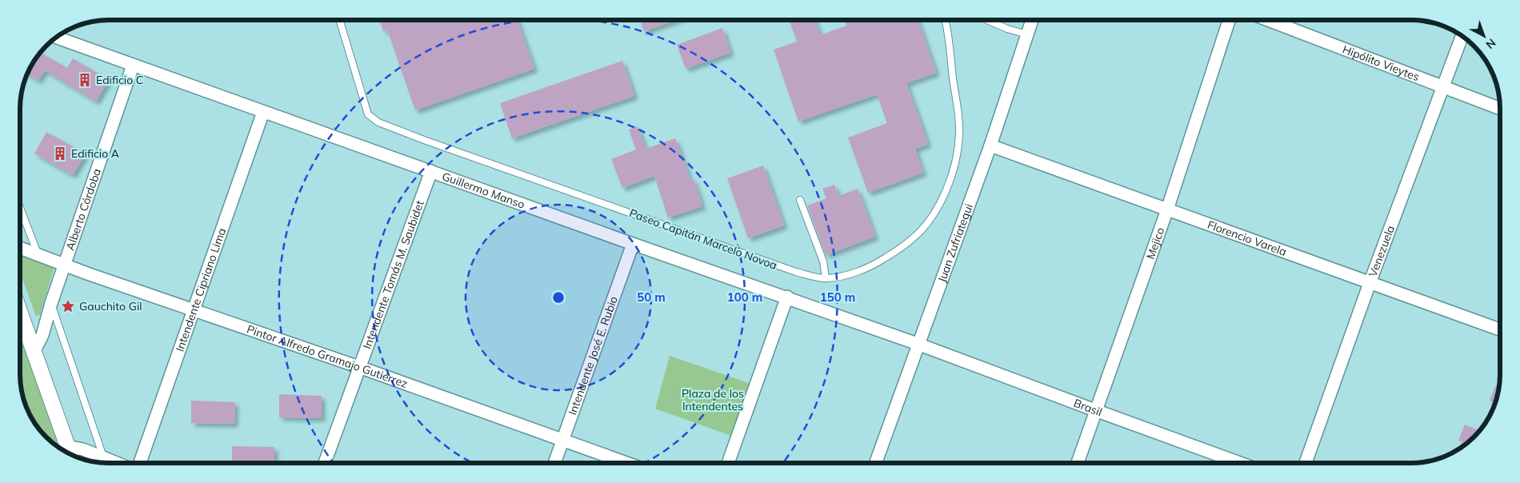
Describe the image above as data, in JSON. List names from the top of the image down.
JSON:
{
  "streets": {
    "street": [
      "Hipólito Vieytes",
      "Guillermo Manso",
      "Alberto Córdoba",
      "Florencio Varela",
      "Juan Zufriategui",
      "Mejico",
      "Venezuela",
      "Intendente Tomás M. Saubidet",
      "Intendente Cipriano Lima",
      "Intendente José E. Rubio",
      "Pintor Alfredo Gramajo Gutiérrez",
      "Brasil"
    ],
    "lane": ["Paseo Capitán Marcelo Novoa"]
  },
  "crossings": [
    ["Hipólito Vieytes", "Venezuela"],
    ["Guillermo Manso", "Alberto Córdoba"],
    ["Guillermo Manso", "Juan Zufriategui"],
    ["Guillermo Manso", "Intendente Tomás M. Saubidet"],
    ["Guillermo Manso", "Intendente Cipriano Lima"],
    ["Guillermo Manso", "Intendente José E. Rubio"],
    ["Guillermo Manso", "Brasil"],
    ["Alberto Córdoba", "Pintor Alfredo Gramajo Gutiérrez"],
    ["Florencio Varela", "Juan Zufriategui"],
    ["Florencio Varela", "Mejico"],
    ["Florencio Varela", "Venezuela"],
    ["Juan Zufriategui", "Brasil"],
    ["Mejico", "Brasil"],
    ["Intendente Tomás M. Saubidet", "Pintor Alfredo Gramajo Gutiérrez"],
    ["Intendente Cipriano Lima", "Pintor Alfredo Gramajo Gutiérrez"],
    ["Intendente José E. Rubio", "Pintor Alfredo Gramajo Gutiérrez"]
  ],
  "parks": ["Plaza de los Intendentes"],
  "places": {
    "building": ["Edificio C", "Edificio A"],
    "place": ["Gauchito Gil"]
  },
  "north": "bottom right",
  "rings": ["50 m", "100 m", "150 m"]
}
